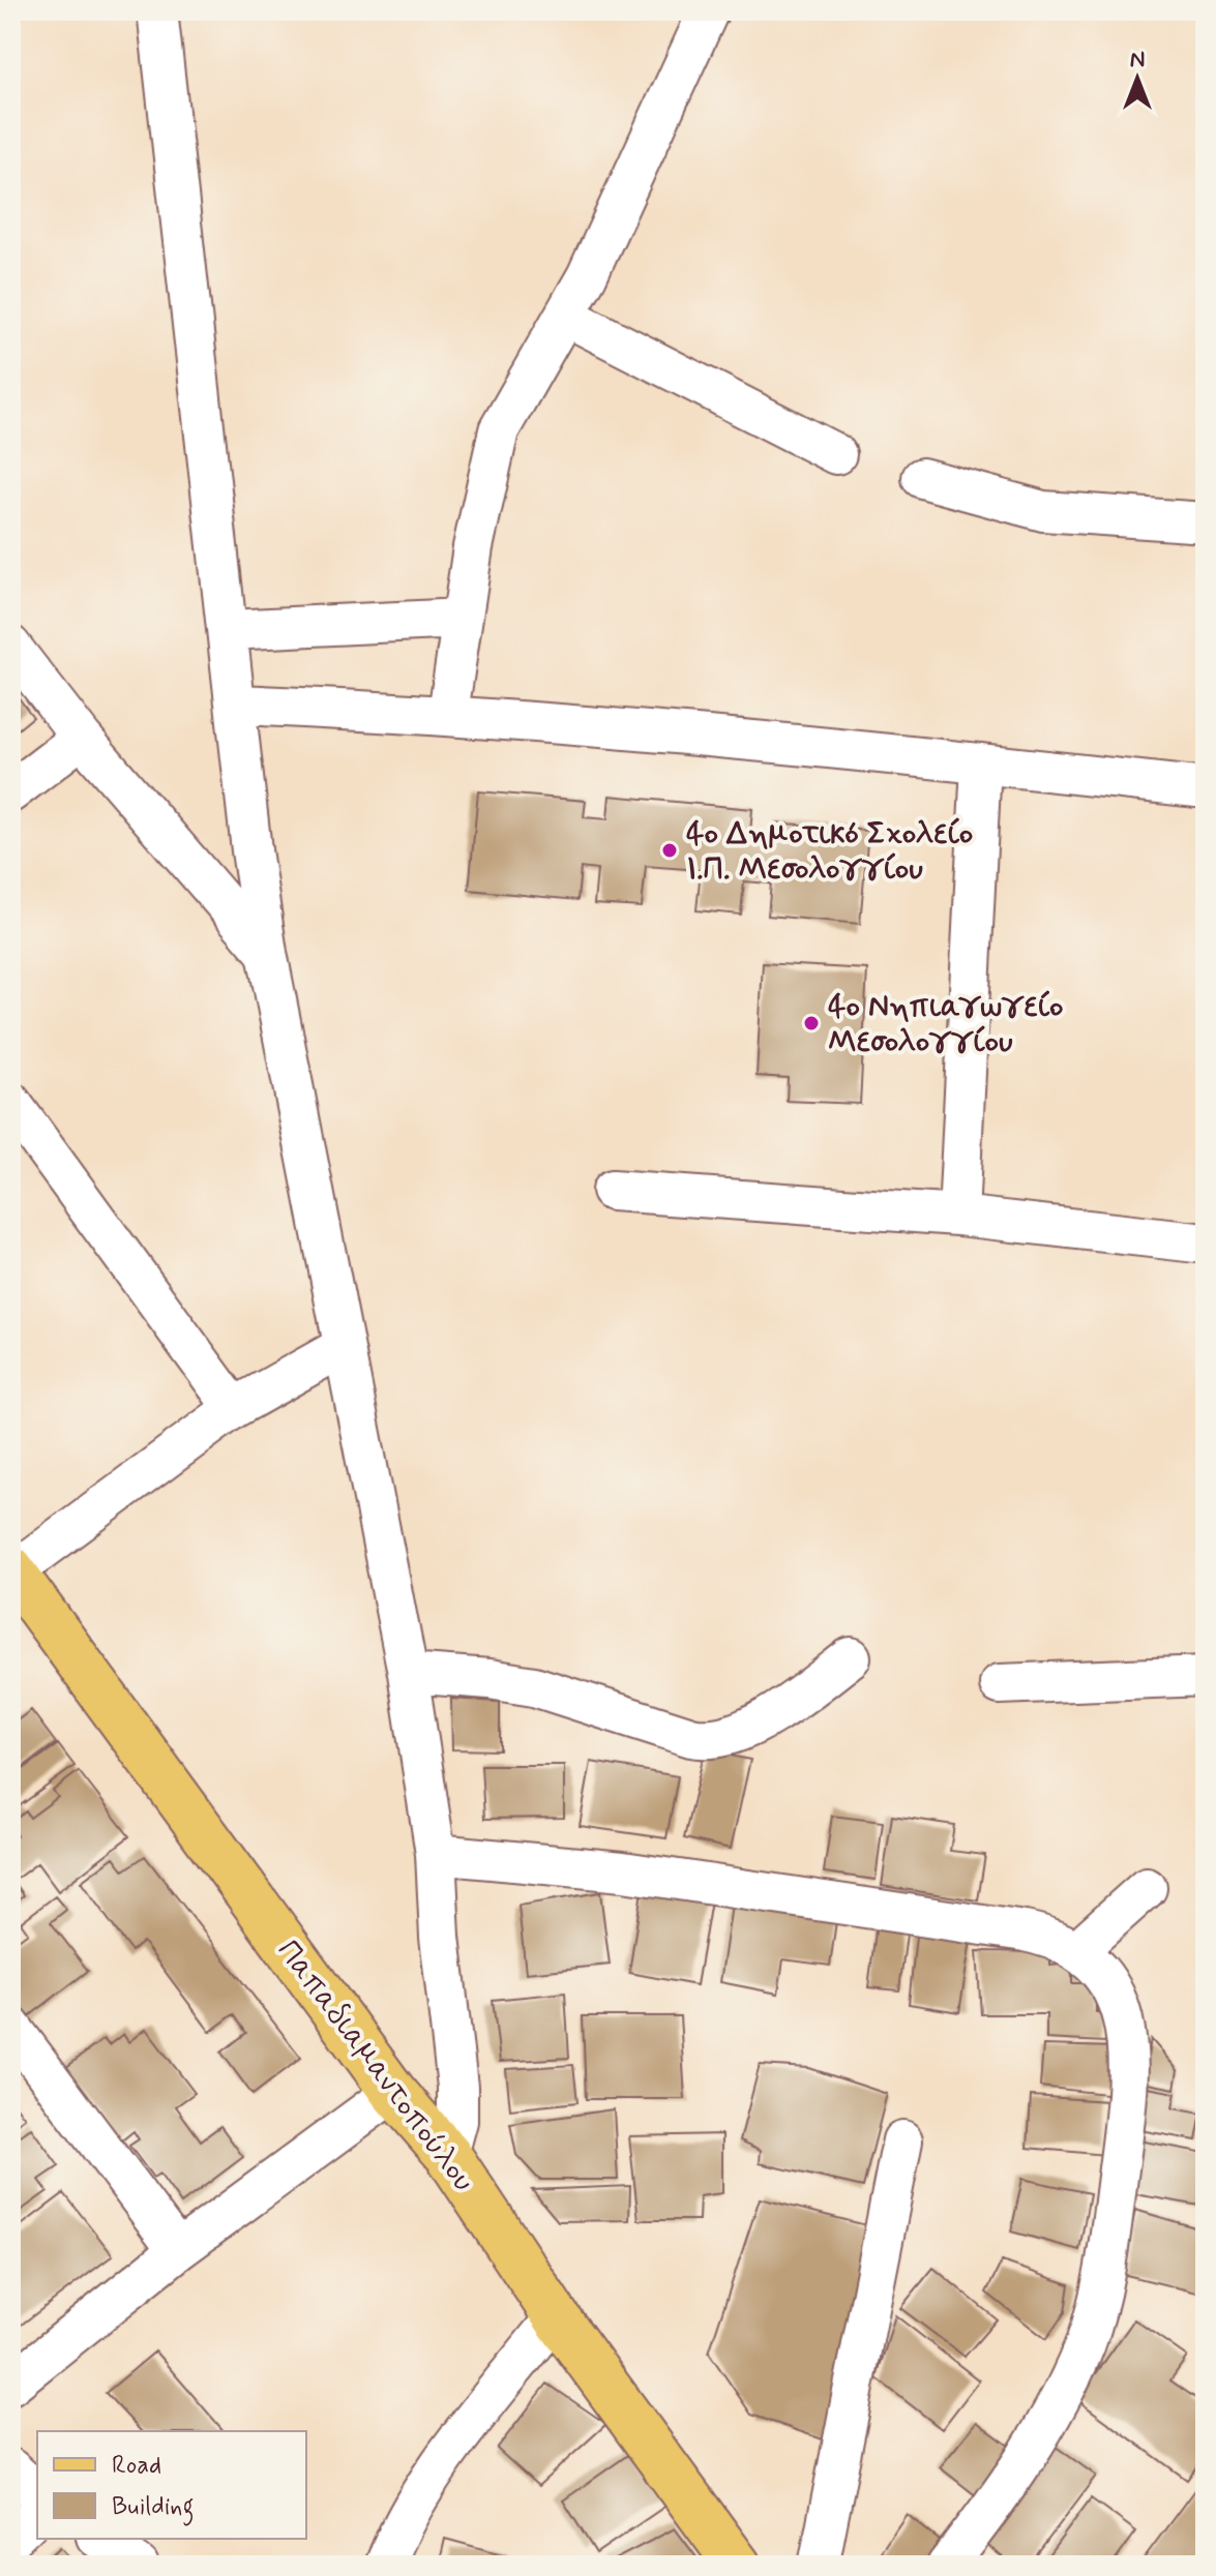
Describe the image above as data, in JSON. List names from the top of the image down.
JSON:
{
  "streets": {
    "main road": ["Παπαδιαμαντοπούλου"]
  },
  "places": ["4ο Δημοτικό Σχολείο Ι.Π. Μεσολογγίου", "4ο Νηπιαγωγείο Μεσολογγίου"],
  "legend": ["Road", "Building"],
  "north": "top"
}
